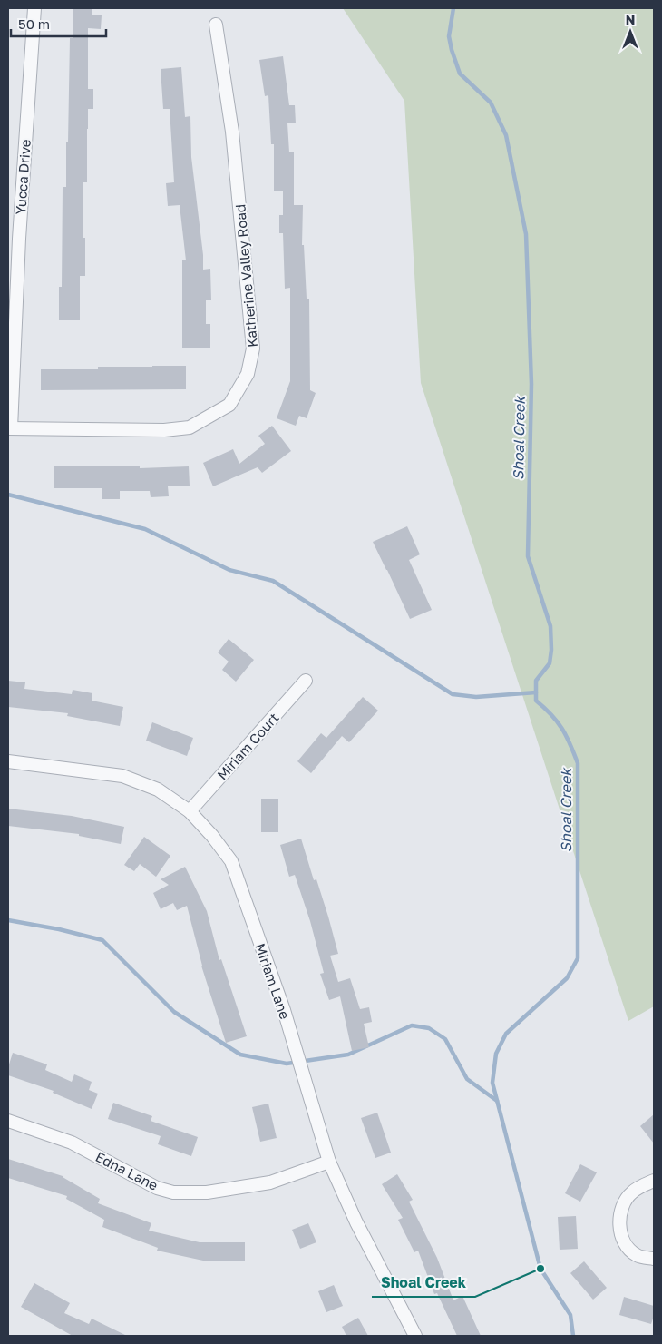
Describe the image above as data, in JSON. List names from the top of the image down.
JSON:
{
  "streets": {
    "street": [
      "Yucca Drive",
      "Katherine Valley Road",
      "Miriam Court",
      "Miriam Lane",
      "Edna Lane"
    ]
  },
  "crossings": [
    ["Yucca Drive", "Katherine Valley Road"],
    ["Miriam Court", "Miriam Lane"],
    ["Miriam Lane", "Edna Lane"]
  ],
  "water": ["Shoal Creek"],
  "places": ["Shoal Creek"],
  "scale_bar": "50 m",
  "north": "top"
}
